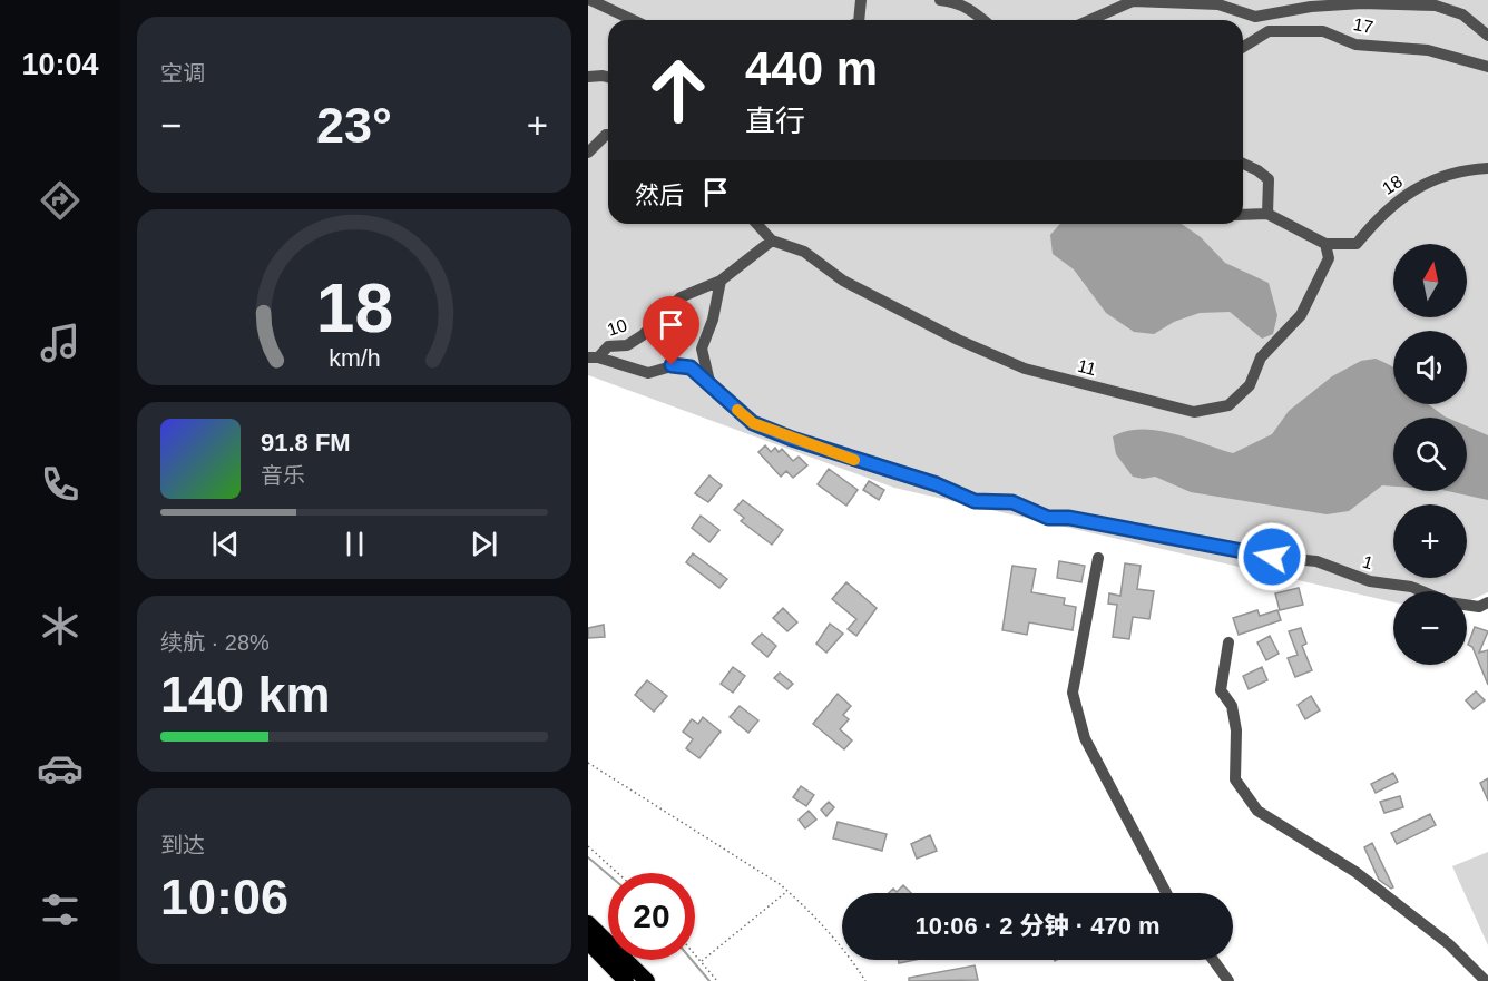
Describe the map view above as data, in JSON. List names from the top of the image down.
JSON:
{
  "streets": {
    "street": [
      "17",
      "18",
      "10",
      "11",
      "1"
    ]
  },
  "crossings": [
    ["18", "11"],
    ["10", "11"],
    ["10", "1"]
  ],
  "north": "top",
  "page": {
    "tabs": "10:04",
    "tile": [
      "空调",
      ["续航 · 28%", "140 km"],
      ["到达", "10:06"]
    ],
    "turn": ["440 m", "直行"],
    "heat": ["−", "23°", "+"],
    "then": "然后",
    "map_buttons": ["+", "−"],
    "song": ["91.8 FM", "音乐"],
    "limit": "20",
    "trip": "10:06 · 2 分钟 · 470 m",
    "gauge": ["18", "km/h"]
  }
}
